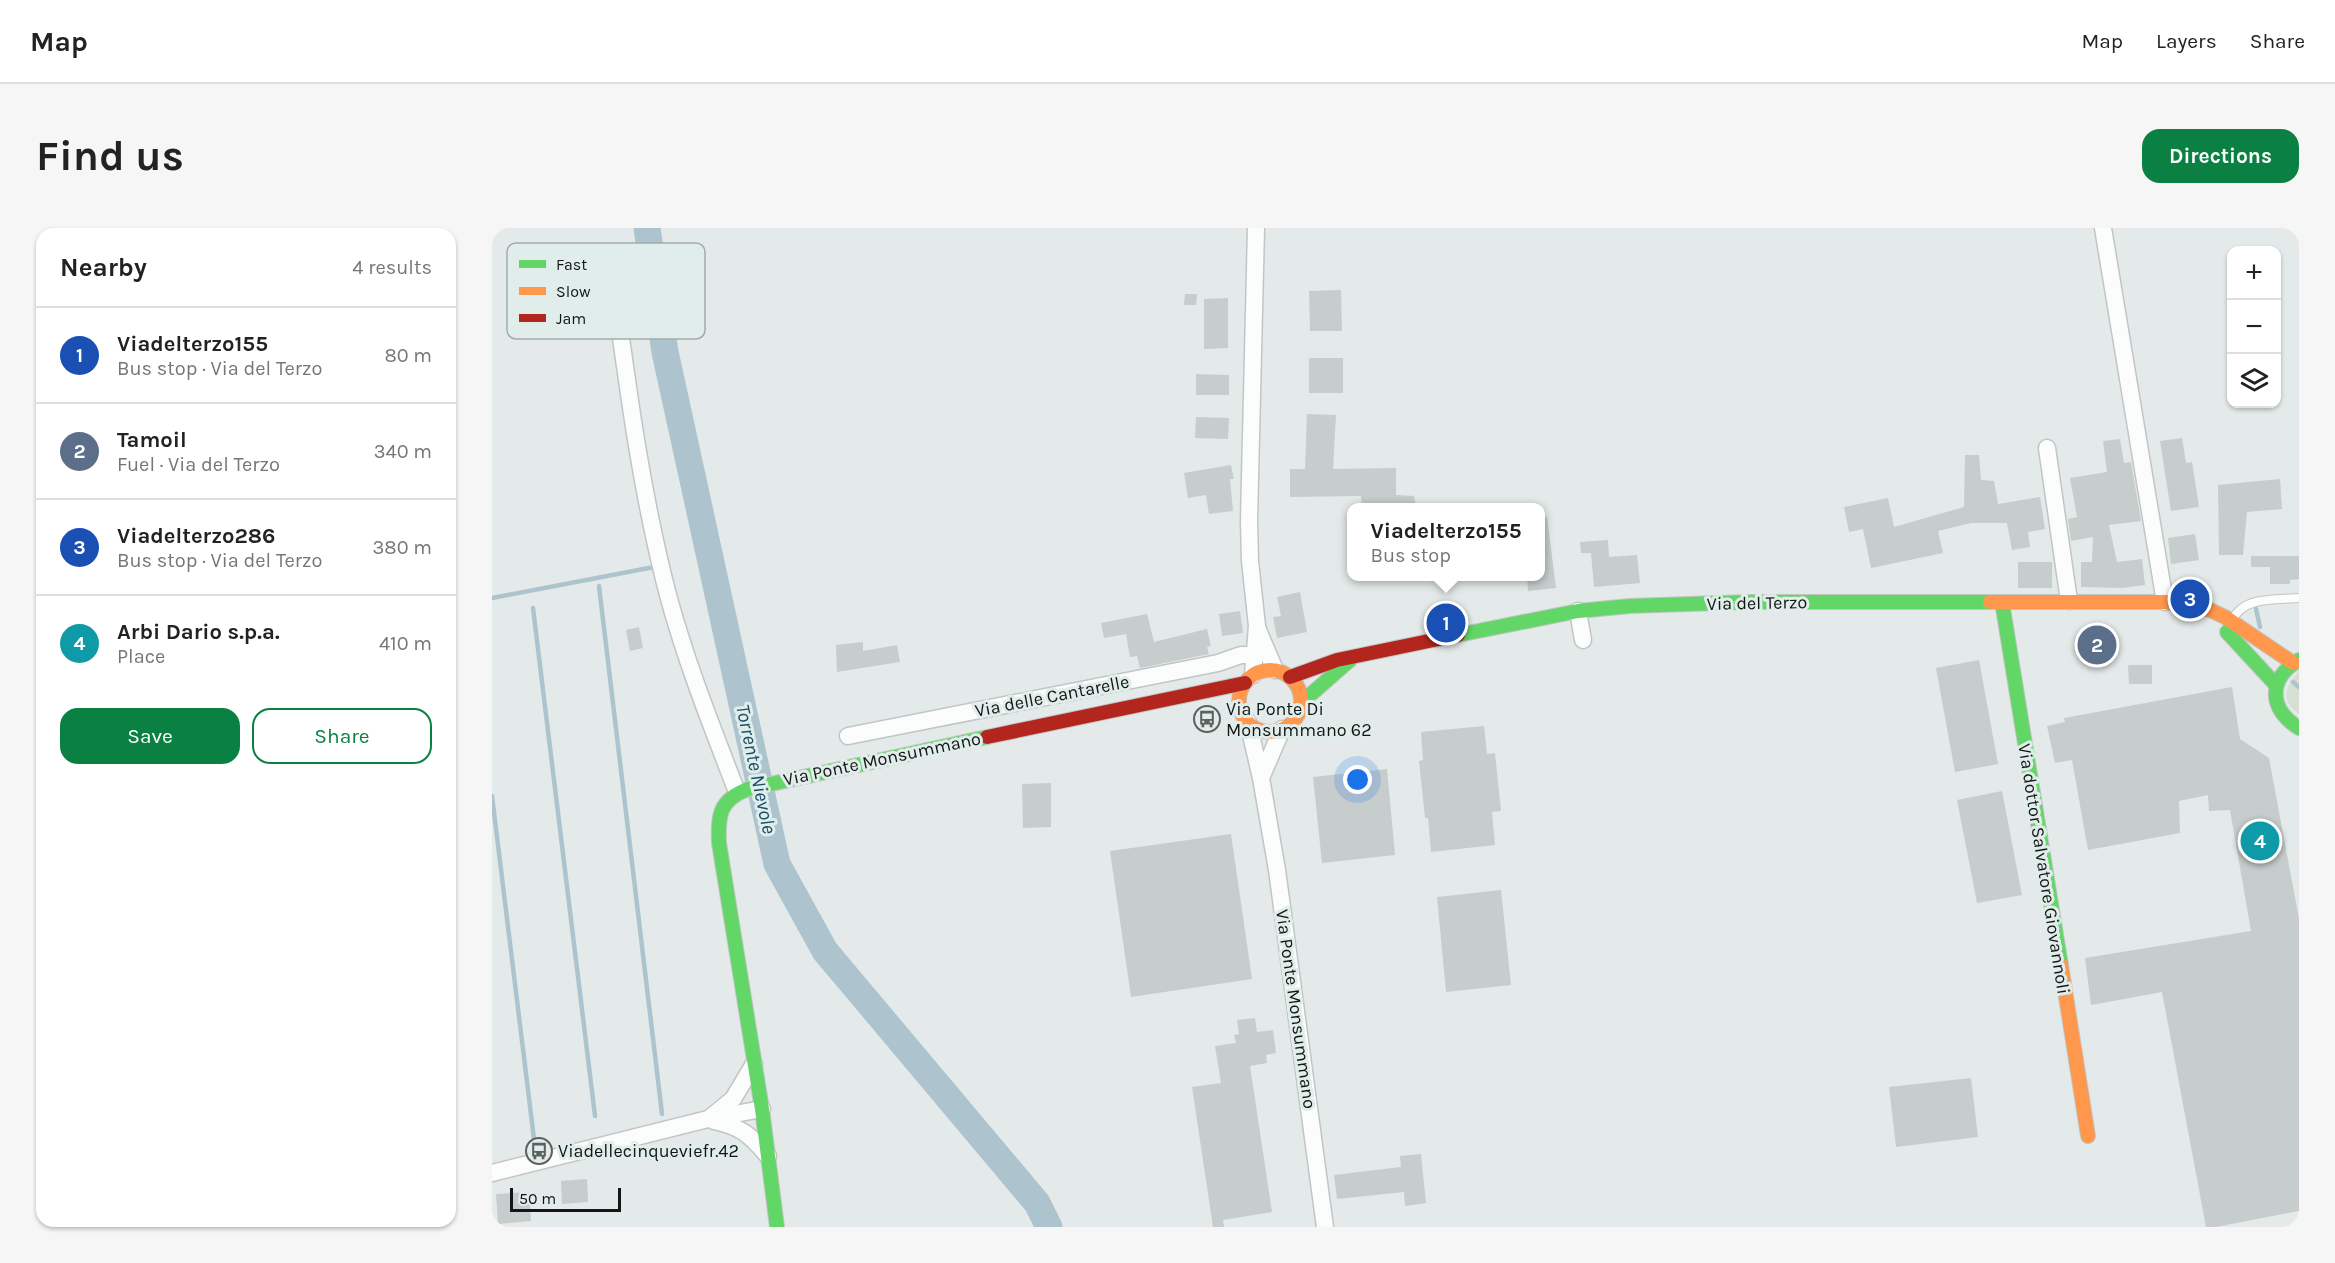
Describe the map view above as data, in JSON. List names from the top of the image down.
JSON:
{
  "streets": {
    "street": [
      "Via del Terzo",
      "Via delle Cantarelle",
      "Via Ponte Monsummano",
      "Via dottor Salvatore Giovannoli"
    ]
  },
  "crossings": [
    ["Via del Terzo", "Via Ponte Monsummano"],
    ["Via del Terzo", "Via dottor Salvatore Giovannoli"]
  ],
  "water": ["Torrente Nievole"],
  "places": {
    "bus stop": ["Via Ponte Di Monsummano 62", "Viadellecinqueviefr.42"]
  },
  "legend": ["Fast", "Slow", "Jam"],
  "scale_bar": "50 m",
  "page": {
    "header": "Map",
    "nav": ["Map", "Layers", "Share"],
    "buttons": [
      "Directions",
      ["Save", "Share"]
    ],
    "title": "Find us",
    "heading": ["Nearby", "4 results"],
    "map_buttons": ["+", "−"],
    "list": [
      {
        "mark": "1",
        "name": "Viadelterzo155",
        "note": "Bus stop · Via del Terzo",
        "value": "80 m"
      },
      {
        "mark": "2",
        "name": "Tamoil",
        "note": "Fuel · Via del Terzo",
        "value": "340 m"
      },
      {
        "mark": "3",
        "name": "Viadelterzo286",
        "note": "Bus stop · Via del Terzo",
        "value": "380 m"
      },
      {
        "mark": "4",
        "name": "Arbi Dario s.p.a.",
        "note": "Place",
        "value": "410 m"
      }
    ],
    "popup": ["Viadelterzo155", "Bus stop"],
    "pins": [
      "3",
      "1",
      "2",
      "4"
    ],
    "scale": "50 m"
  }
}
